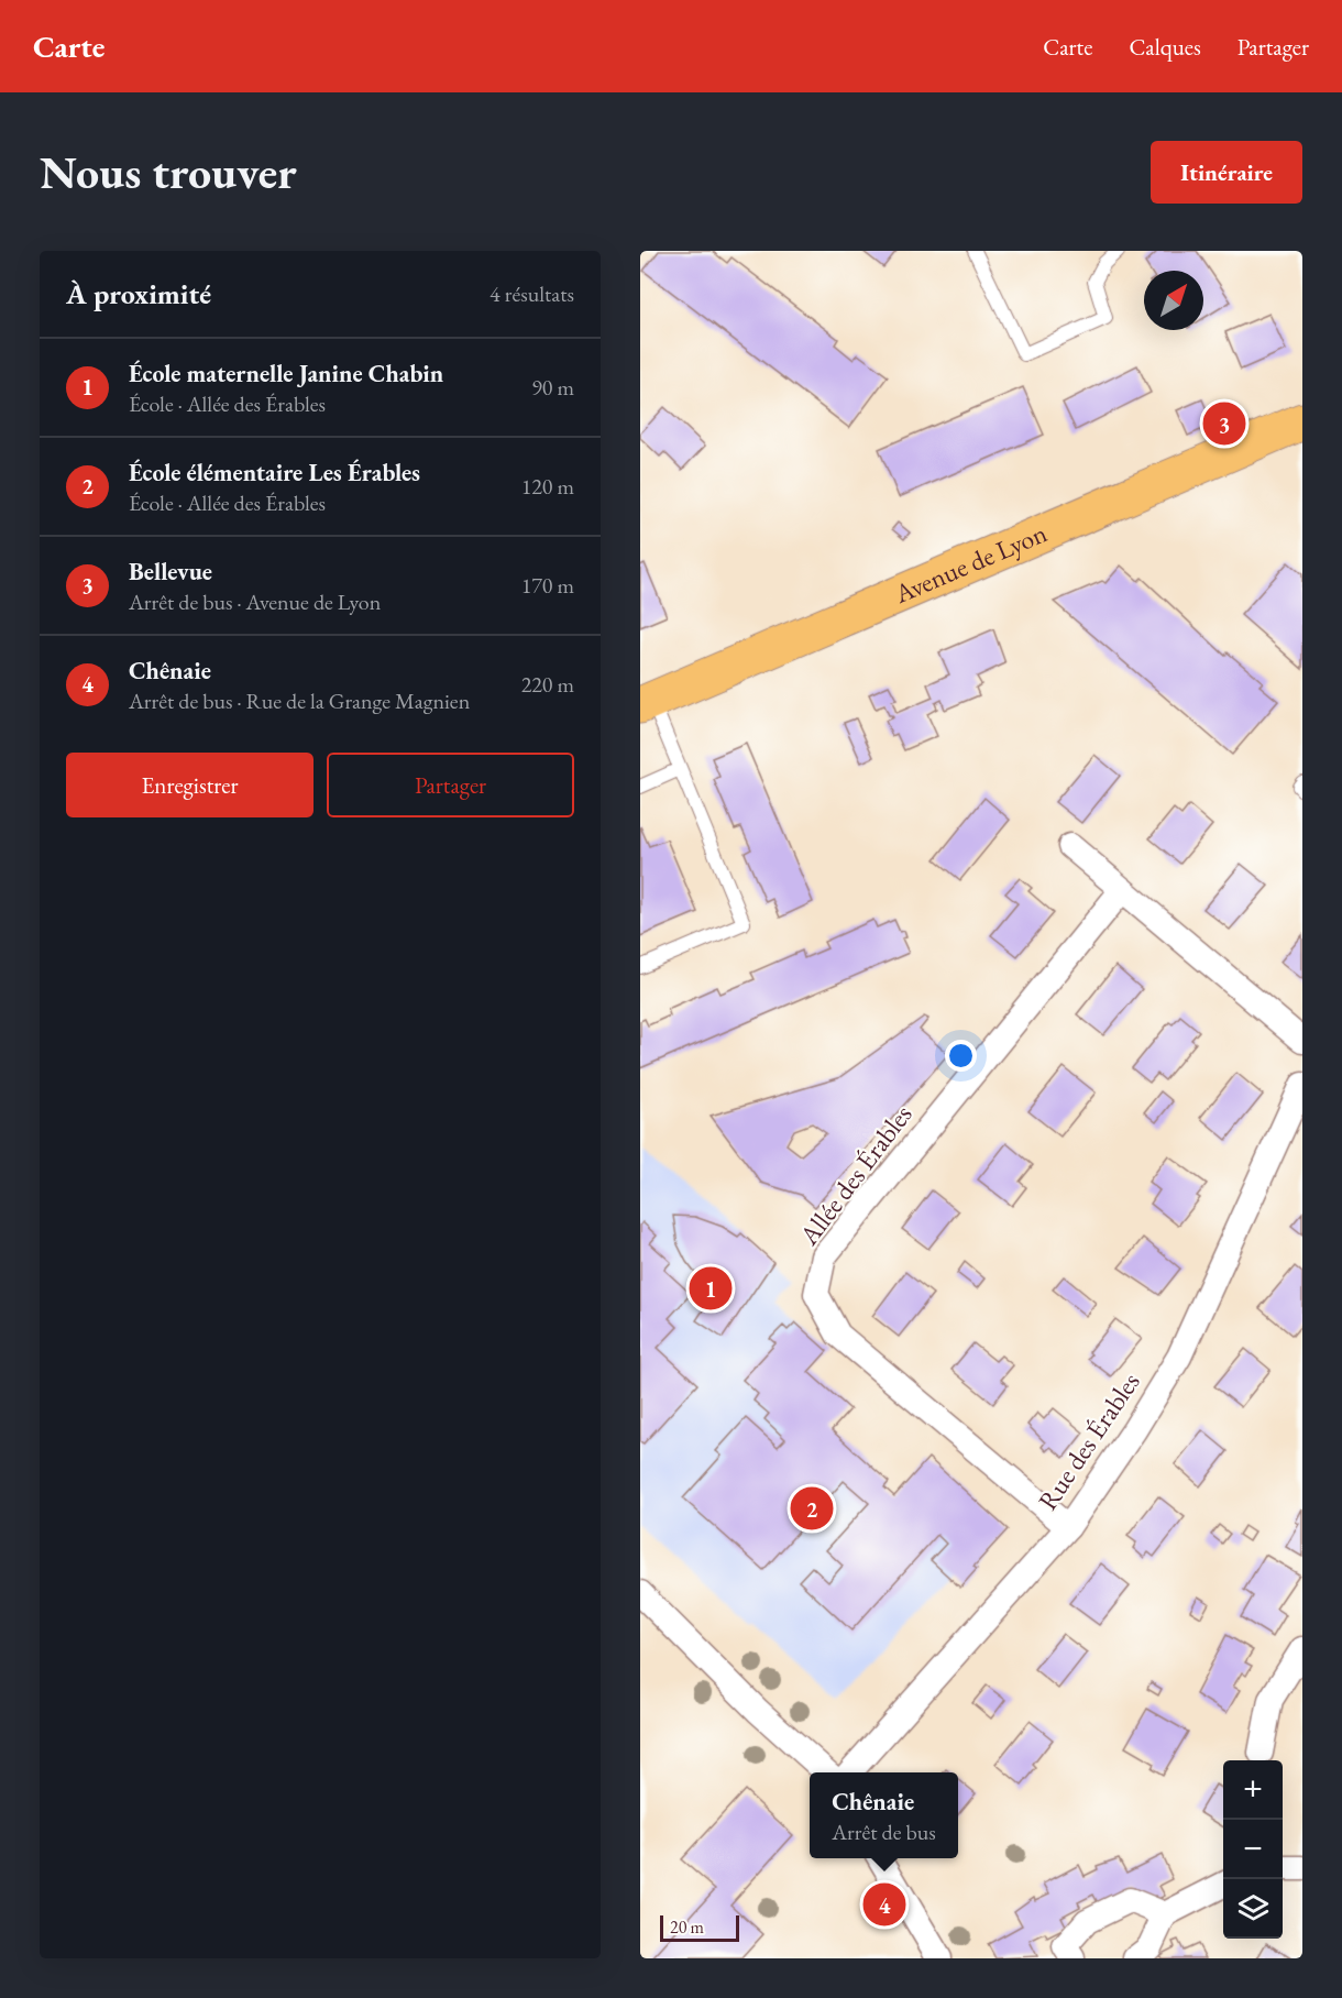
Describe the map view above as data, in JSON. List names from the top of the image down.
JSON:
{
  "streets": {
    "main road": ["Avenue de Lyon"],
    "street": ["Allée des Érables", "Rue des Érables"]
  },
  "crossings": [
    ["Allée des Érables", "Rue des Érables"]
  ],
  "scale_bar": "20 m",
  "north": "top right",
  "page": {
    "header": "Carte",
    "nav": ["Carte", "Calques", "Partager"],
    "buttons": [
      "Itinéraire",
      ["Enregistrer", "Partager"]
    ],
    "title": "Nous trouver",
    "heading": ["À proximité", "4 résultats"],
    "list": [
      {
        "mark": "1",
        "name": "École maternelle Janine Chabin",
        "note": "École · Allée des Érables",
        "value": "90 m"
      },
      {
        "mark": "2",
        "name": "École élémentaire Les Érables",
        "note": "École · Allée des Érables",
        "value": "120 m"
      },
      {
        "mark": "3",
        "name": "Bellevue",
        "note": "Arrêt de bus · Avenue de Lyon",
        "value": "170 m"
      },
      {
        "mark": "4",
        "name": "Chênaie",
        "note": "Arrêt de bus · Rue de la Grange Magnien",
        "value": "220 m"
      }
    ],
    "pins": [
      "3",
      "1",
      "2",
      "4"
    ],
    "map_buttons": ["+", "−"],
    "popup": ["Chênaie", "Arrêt de bus"],
    "scale": "20 m"
  }
}
